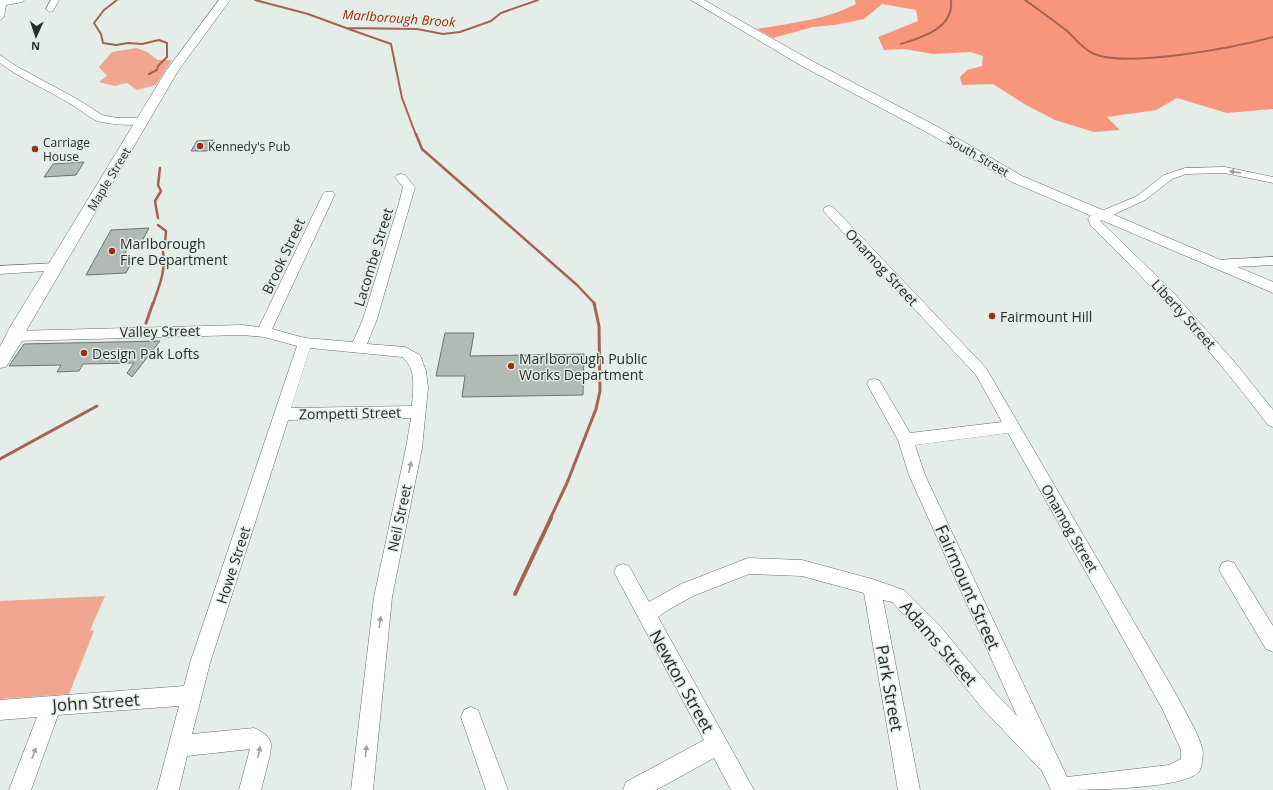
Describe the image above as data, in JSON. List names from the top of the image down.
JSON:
{
  "streets": {
    "main road": ["South Street", "Maple Street"],
    "street": [
      "Brook Street",
      "Lacombe Street",
      "Onamog Street",
      "Liberty Street",
      "Valley Street",
      "Zompetti Street",
      "Neil Street",
      "Howe Street",
      "Fairmount Street",
      "Adams Street",
      "Newton Street",
      "Park Street",
      "John Street"
    ]
  },
  "crossings": [
    ["South Street", "Liberty Street"],
    ["Maple Street", "Valley Street"],
    ["Brook Street", "Valley Street"],
    ["Lacombe Street", "Neil Street"],
    ["Onamog Street", "Fairmount Street"],
    ["Valley Street", "Neil Street"],
    ["Valley Street", "Howe Street"],
    ["Zompetti Street", "Neil Street"],
    ["Zompetti Street", "Howe Street"],
    ["Neil Street", "Howe Street"],
    ["Howe Street", "John Street"],
    ["Fairmount Street", "Adams Street"],
    ["Adams Street", "Newton Street"],
    ["Adams Street", "Park Street"]
  ],
  "one_way": ["Neil Street"],
  "water": ["Marlborough Brook"],
  "places": [
    "Kennedy's Pub",
    "Carriage House",
    "Marlborough Fire Department",
    "Fairmount Hill",
    "Design Pak Lofts",
    "Marlborough Public Works Department"
  ],
  "north": "bottom"
}
